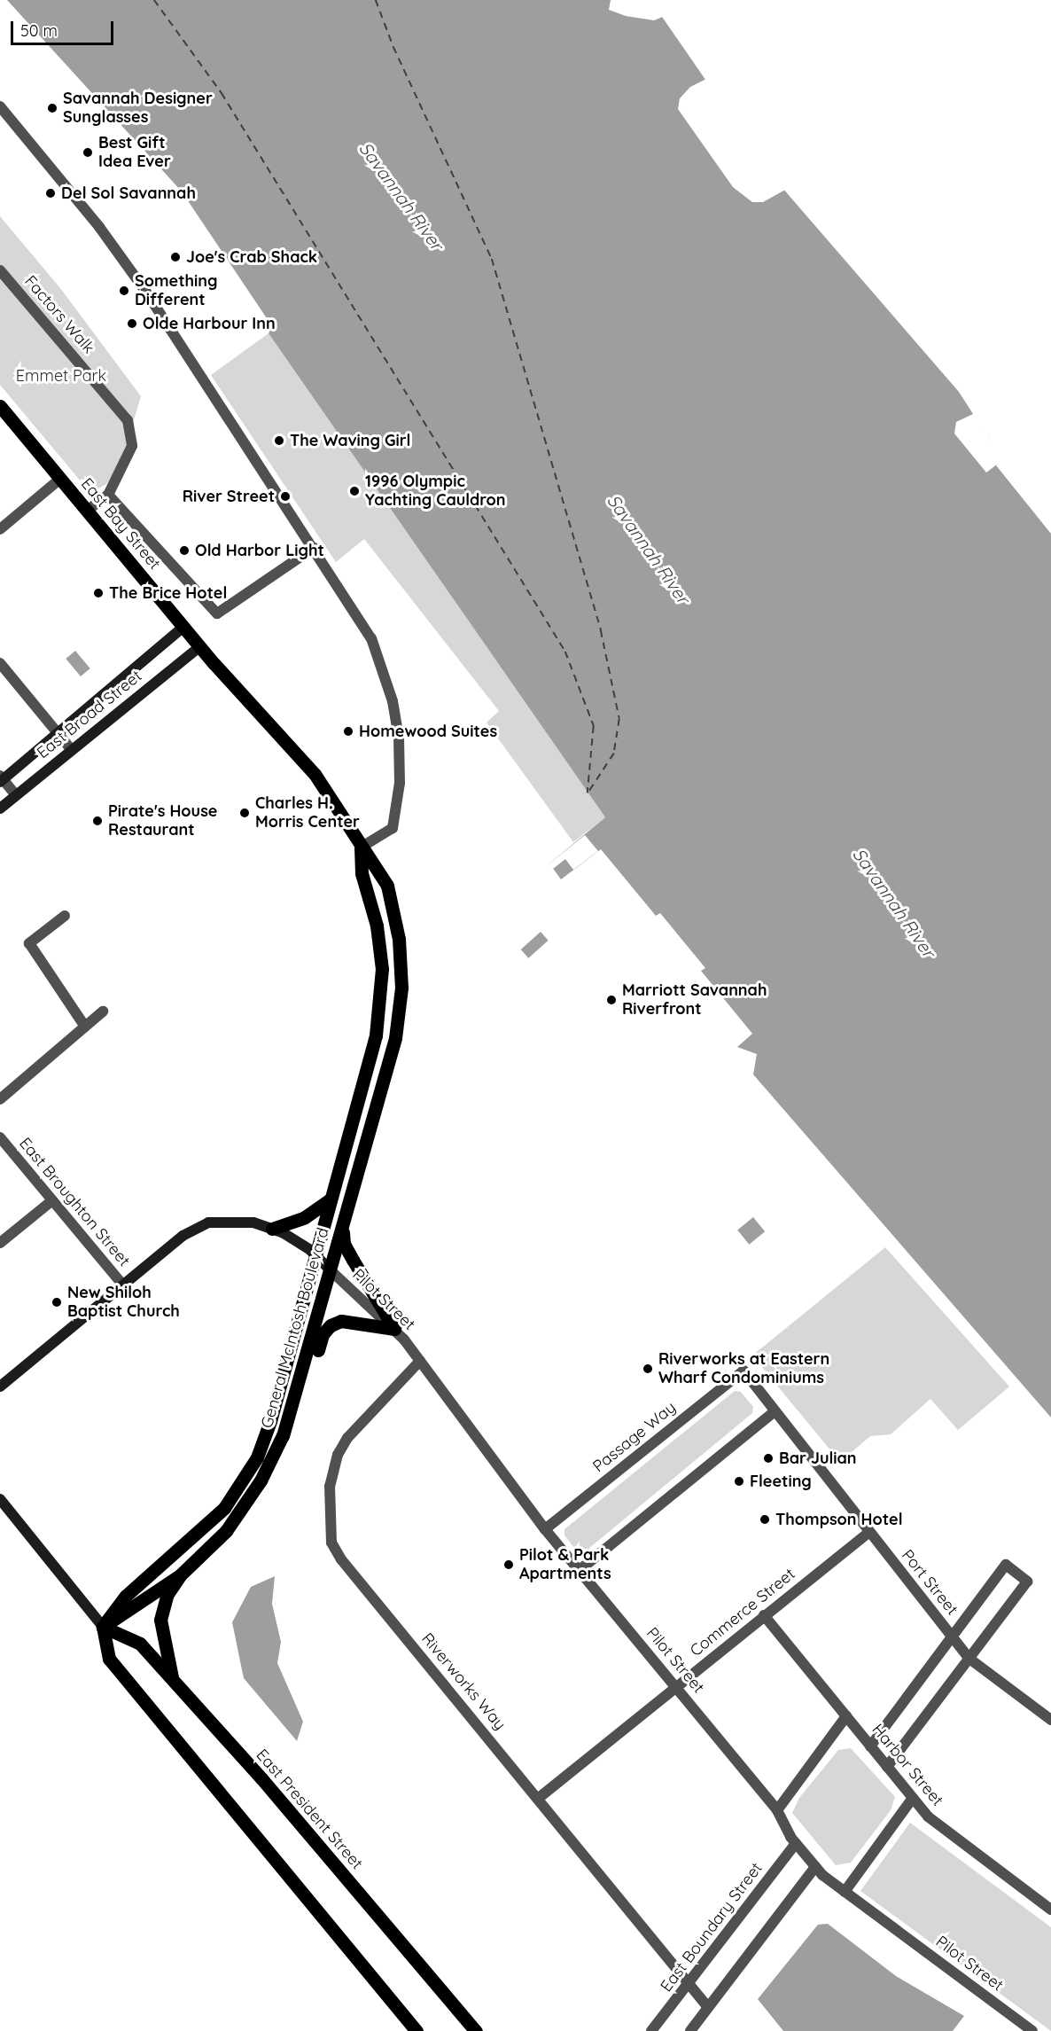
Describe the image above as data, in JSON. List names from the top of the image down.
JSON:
{
  "streets": {
    "main road": [
      "East Bay Street",
      "East Broad Street",
      "General McIntosh Boulevard",
      "East President Street"
    ],
    "street": [
      "Factors Walk",
      "East Broughton Street",
      "Pilot Street",
      "Passage Way",
      "Port Street",
      "Commerce Street",
      "Riverworks Way",
      "Harbor Street",
      "East Boundary Street"
    ]
  },
  "crossings": [
    ["Factors Walk", "East Bay Street"],
    ["East Bay Street", "East Broad Street"],
    ["East Bay Street", "General McIntosh Boulevard"],
    ["Pilot Street", "General McIntosh Boulevard"],
    ["Pilot Street", "Passage Way"],
    ["Pilot Street", "Commerce Street"],
    ["Pilot Street", "Riverworks Way"],
    ["Pilot Street", "East Boundary Street"],
    ["General McIntosh Boulevard", "East President Street"],
    ["Passage Way", "Port Street"],
    ["Port Street", "Commerce Street"],
    ["Commerce Street", "Riverworks Way"],
    ["Commerce Street", "Harbor Street"],
    ["Riverworks Way", "East Boundary Street"]
  ],
  "water": ["Savannah River"],
  "parks": ["Emmet Park"],
  "places": [
    "Savannah Designer Sunglasses",
    "Best Gift Idea Ever",
    "Del Sol Savannah",
    "Joe's Crab Shack",
    "Something Different",
    "Olde Harbour Inn",
    "The Waving Girl",
    "1996 Olympic Yachting Cauldron",
    "River Street",
    "Old Harbor Light",
    "The Brice Hotel",
    "Homewood Suites",
    "Charles H. Morris Center",
    "Pirate's House Restaurant",
    "Marriott Savannah Riverfront",
    "New Shiloh Baptist Church",
    "Riverworks at Eastern Wharf Condominiums",
    "Bar Julian",
    "Fleeting",
    "Thompson Hotel",
    "Pilot & Park Apartments"
  ],
  "scale_bar": "50 m"
}
